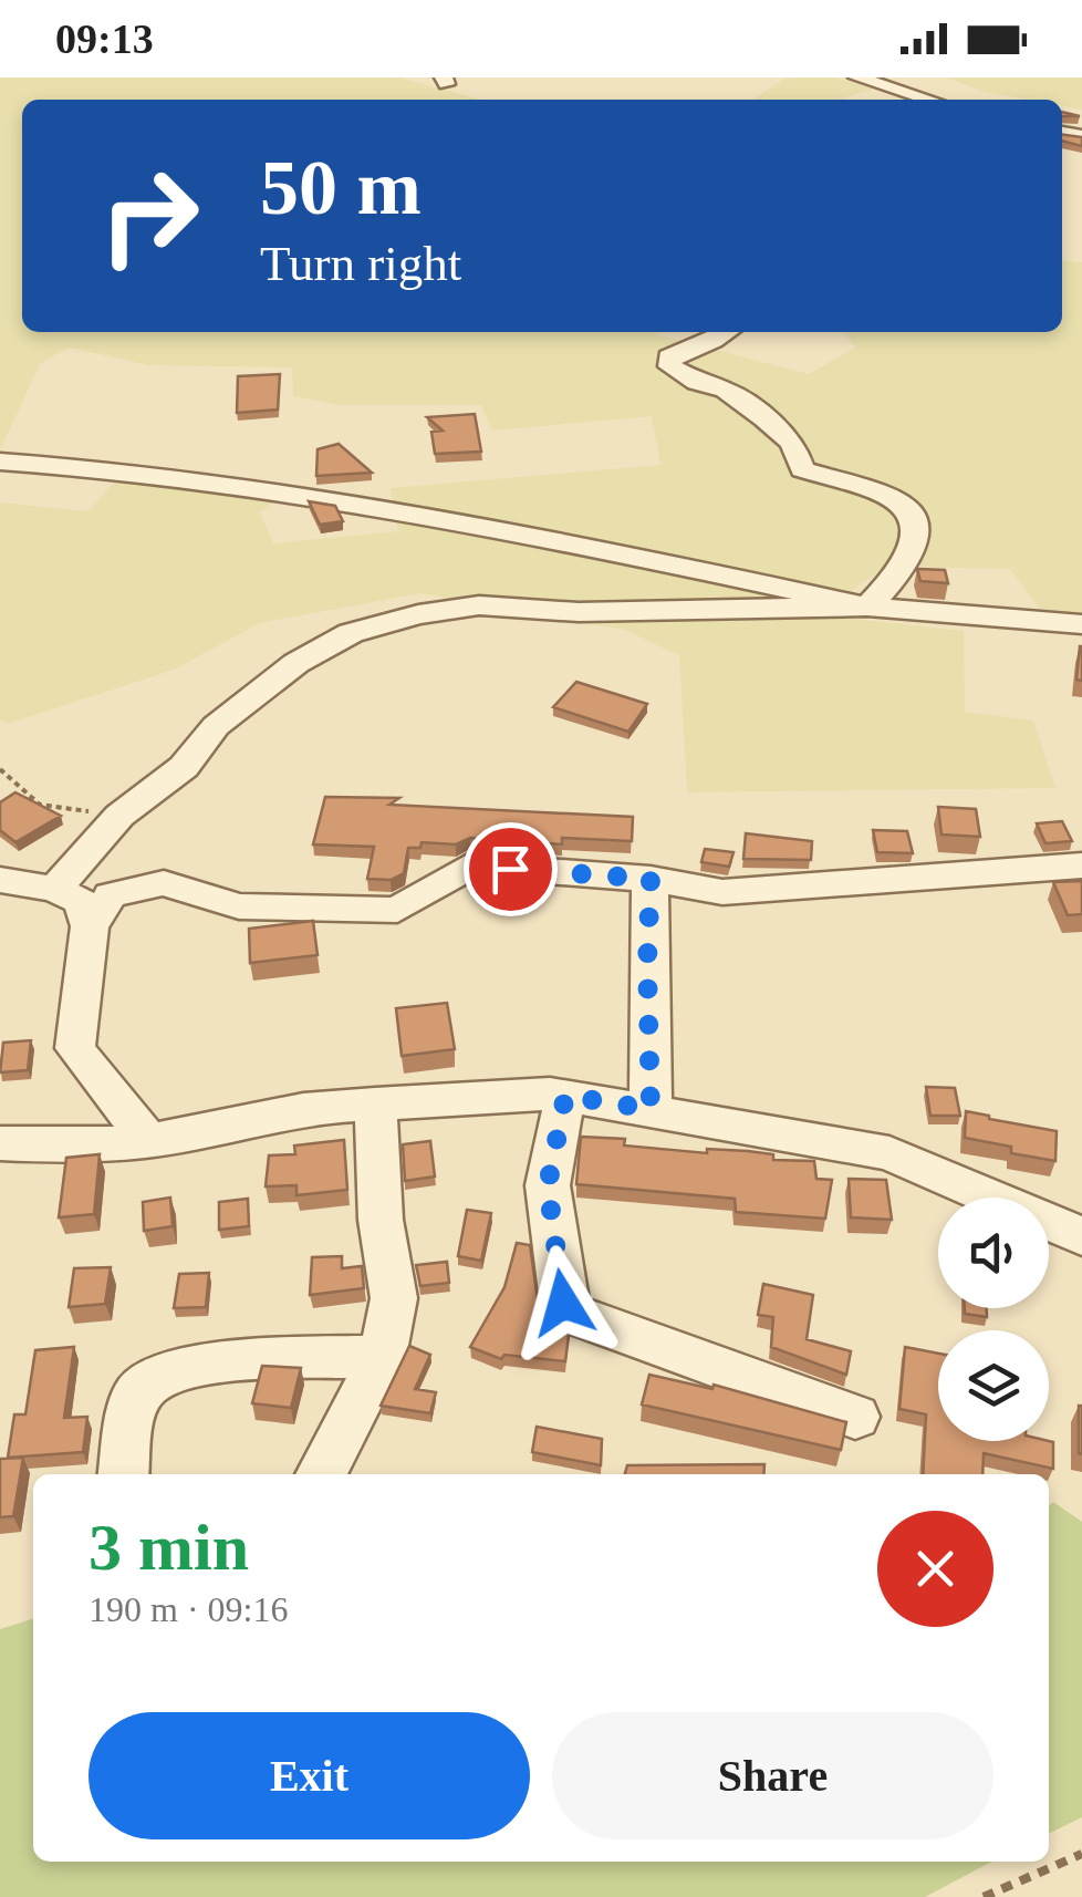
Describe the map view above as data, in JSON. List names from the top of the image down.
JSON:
{
  "page": {
    "status": "09:13",
    "turn": ["50 m", "Turn right"],
    "heading": ["3 min", "190 m · 09:16"],
    "buttons": ["Exit", "Share"]
  }
}
